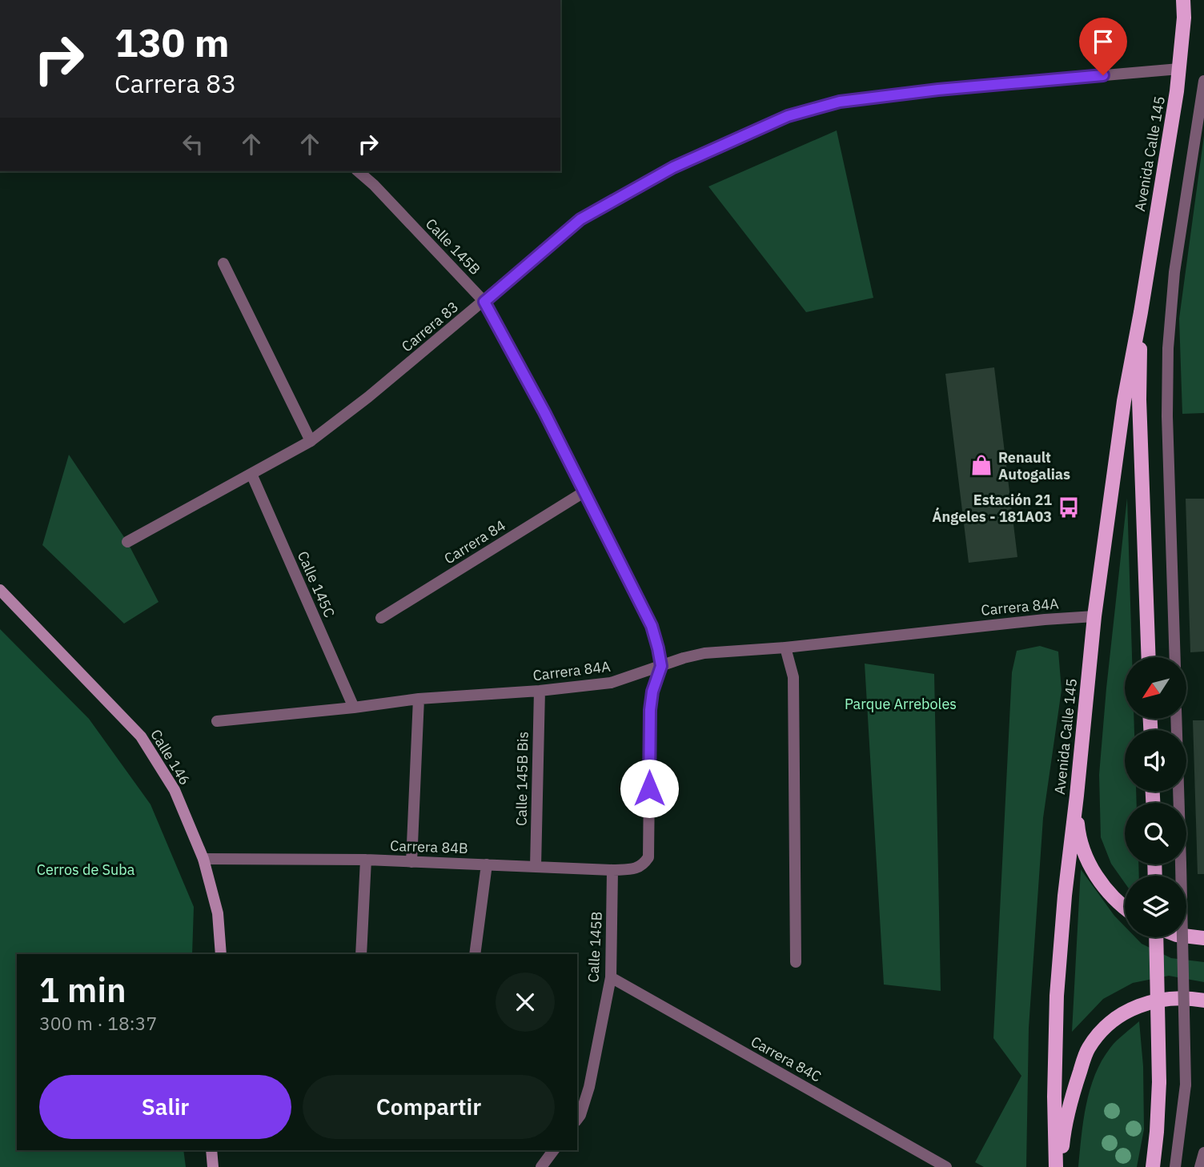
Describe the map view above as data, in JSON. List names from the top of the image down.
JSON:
{
  "streets": {
    "main road": ["Avenida Calle 145"],
    "street": [
      "Calle 145B",
      "Carrera 83",
      "Carrera 84",
      "Calle 145C",
      "Carrera 84A",
      "Calle 146",
      "Calle 145B Bis",
      "Carrera 84B",
      "Carrera 84C"
    ]
  },
  "crossings": [
    ["Avenida Calle 145", "Carrera 83"],
    ["Avenida Calle 145", "Carrera 84A"],
    ["Calle 145B", "Carrera 83"],
    ["Calle 145B", "Carrera 84"],
    ["Calle 145B", "Carrera 84A"],
    ["Calle 145B", "Carrera 84B"],
    ["Calle 145B", "Carrera 84C"],
    ["Carrera 83", "Calle 145C"],
    ["Calle 145C", "Carrera 84A"],
    ["Carrera 84A", "Calle 145B Bis"],
    ["Carrera 84A", "Carrera 84B"],
    ["Calle 146", "Carrera 84B"],
    ["Calle 145B Bis", "Carrera 84B"]
  ],
  "parks": ["Parque Arreboles", "Cerros de Suba"],
  "places": {
    "shop": ["Renault Autogalias"],
    "bus stop": ["Estación 21 Ángeles - 181A03"]
  },
  "north": "bottom left",
  "page": {
    "turn": ["130 m", "Carrera 83"],
    "heading": ["1 min", "300 m · 18:37"],
    "buttons": ["Salir", "Compartir"]
  }
}
